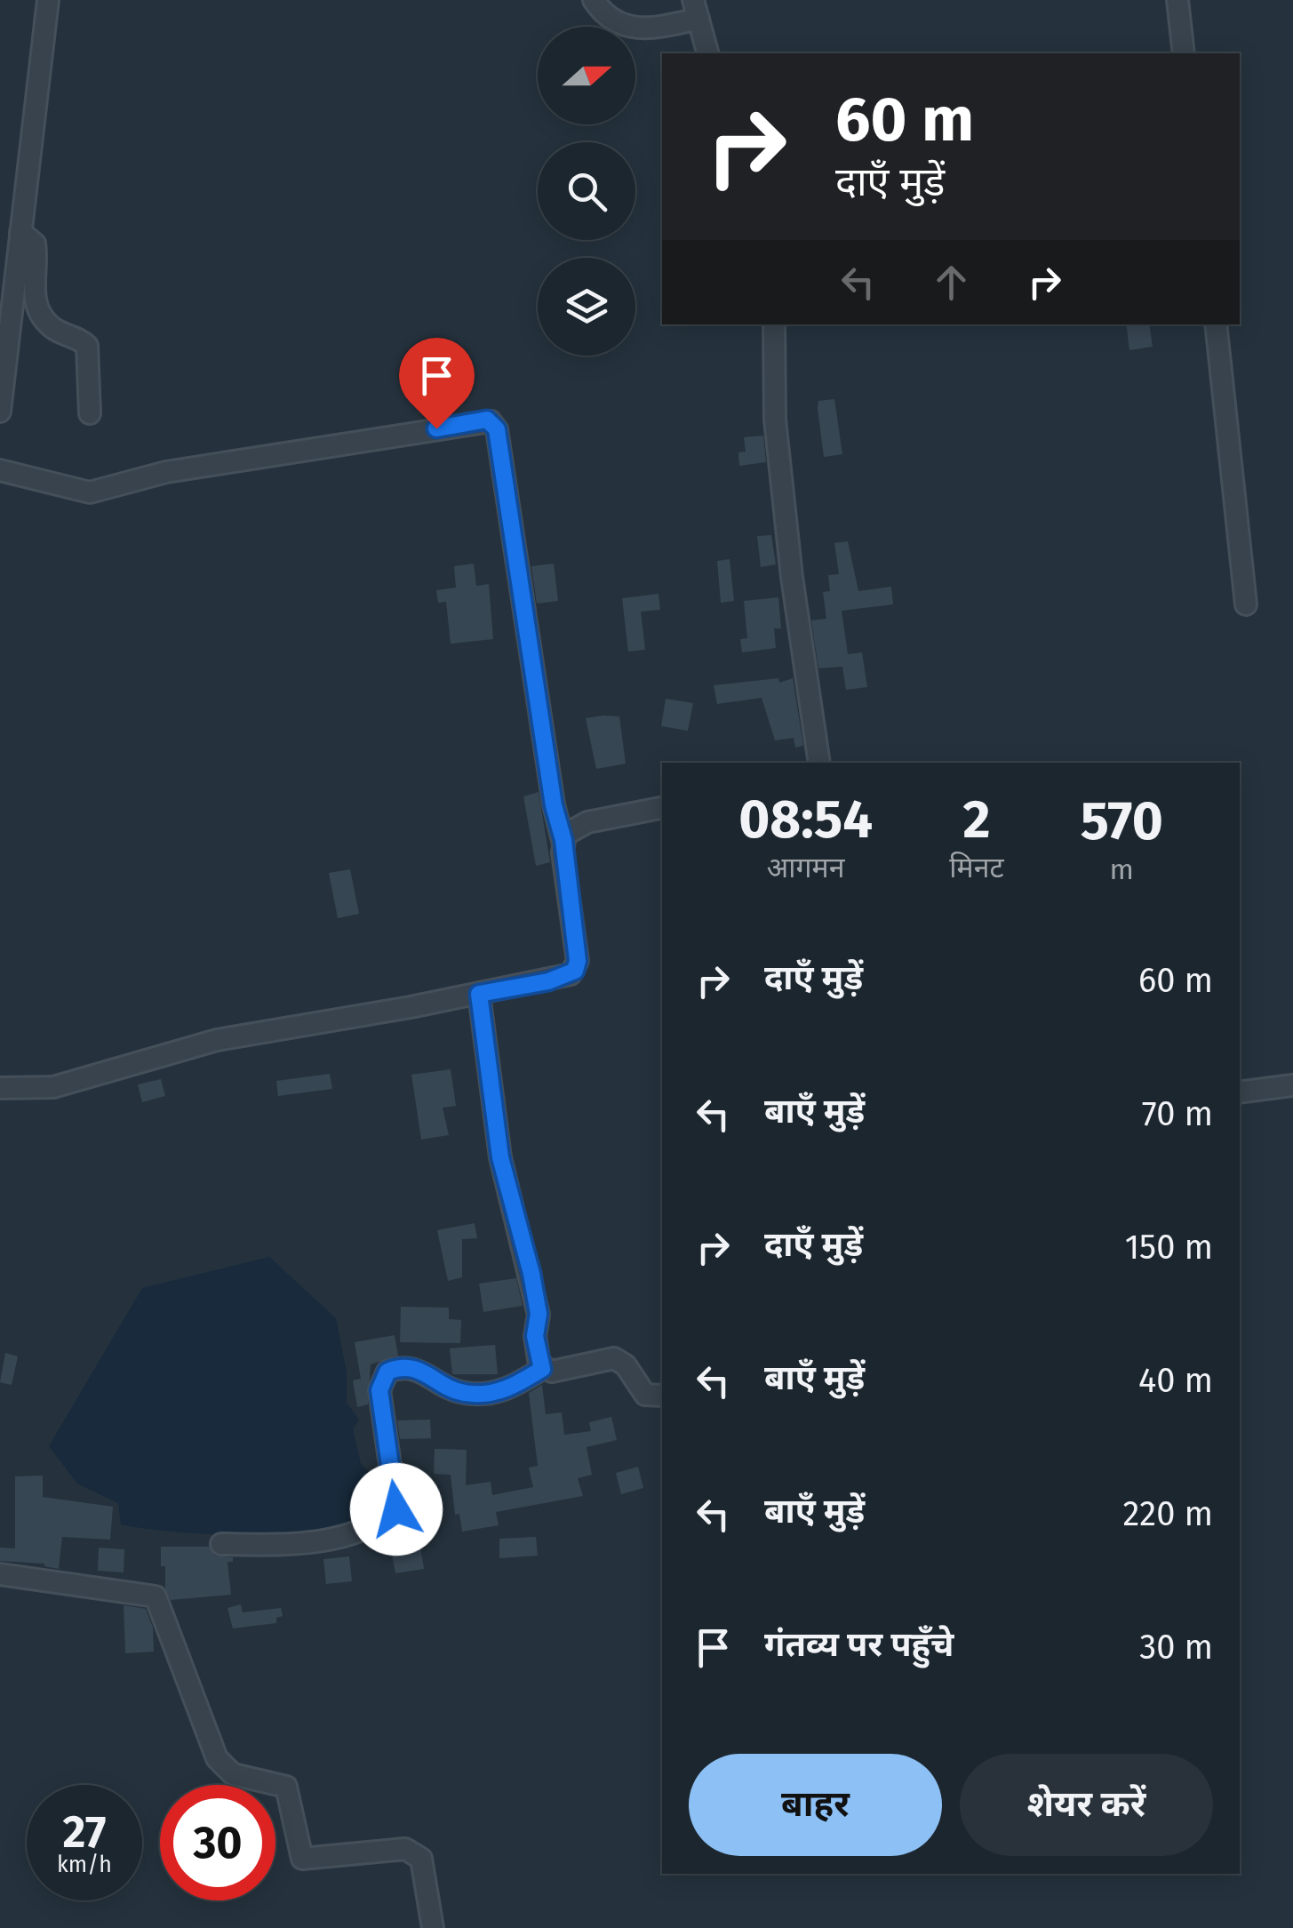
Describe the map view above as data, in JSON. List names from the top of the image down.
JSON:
{
  "north": "right",
  "page": {
    "turn": ["60 m", "दाएँ मुड़ें"],
    "eta": [
      "08:54",
      "आगमन",
      "2",
      "मिनट",
      "570",
      "m"
    ],
    "list": [
      {
        "name": "दाएँ मुड़ें",
        "value": "60 m"
      },
      {
        "name": "बाएँ मुड़ें",
        "value": "70 m"
      },
      {
        "name": "दाएँ मुड़ें",
        "value": "150 m"
      },
      {
        "name": "बाएँ मुड़ें",
        "value": "40 m"
      },
      {
        "name": "बाएँ मुड़ें",
        "value": "220 m"
      },
      {
        "name": "गंतव्य पर पहुँचे",
        "value": "30 m"
      }
    ],
    "buttons": ["बाहर", "शेयर करें"],
    "speed": "27 km/h",
    "limit": "30"
  }
}
